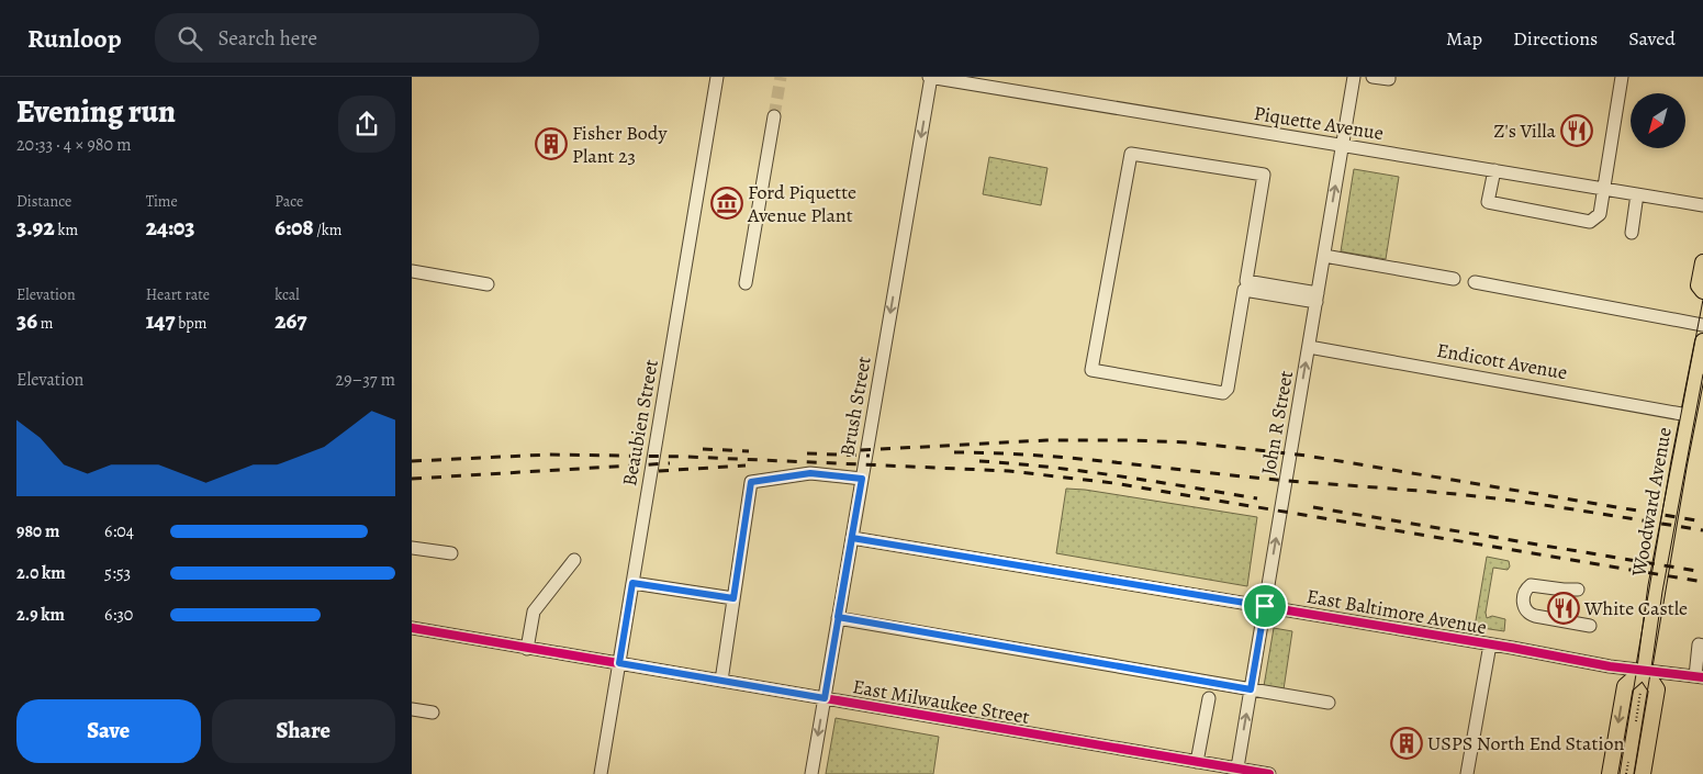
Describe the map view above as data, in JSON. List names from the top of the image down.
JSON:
{
  "streets": {
    "main road": ["Woodward Avenue"],
    "street": [
      "Piquette Avenue",
      "Endicott Avenue",
      "Brush Street",
      "Beaubien Street",
      "John R Street",
      "East Baltimore Avenue",
      "East Milwaukee Street"
    ]
  },
  "crossings": [
    ["Piquette Avenue", "Brush Street"],
    ["Piquette Avenue", "John R Street"],
    ["Endicott Avenue", "John R Street"],
    ["Endicott Avenue", "Woodward Avenue"],
    ["Brush Street", "East Baltimore Avenue"],
    ["Brush Street", "East Milwaukee Street"],
    ["Beaubien Street", "East Milwaukee Street"],
    ["John R Street", "East Baltimore Avenue"],
    ["John R Street", "East Milwaukee Street"],
    ["Woodward Avenue", "East Baltimore Avenue"]
  ],
  "one_way": ["Brush Street", "John R Street"],
  "places": {
    "restaurant": ["Z's Villa", "White Castle"],
    "building": ["Fisher Body Plant 23", "USPS North End Station"],
    "museum": ["Ford Piquette Avenue Plant"]
  },
  "north": "bottom left",
  "page": {
    "header": "Runloop",
    "search": "Search here",
    "nav": ["Map", "Directions", "Saved"],
    "heading": ["Evening run", "20:33 · 4 × 980 m"],
    "stats": [
      ["Distance", "3.92 km"],
      ["Time", "24:03"],
      ["Pace", "6:08 /km"],
      ["Elevation", "36 m"],
      ["Heart rate", "147 bpm"],
      ["kcal", "267"]
    ],
    "chart": ["Elevation", "29–37 m"],
    "list": [
      {
        "name": "980 m",
        "note": "6:04"
      },
      {
        "name": "2.0 km",
        "note": "5:53"
      },
      {
        "name": "2.9 km",
        "note": "6:30"
      }
    ],
    "buttons": ["Save", "Share"]
  }
}
